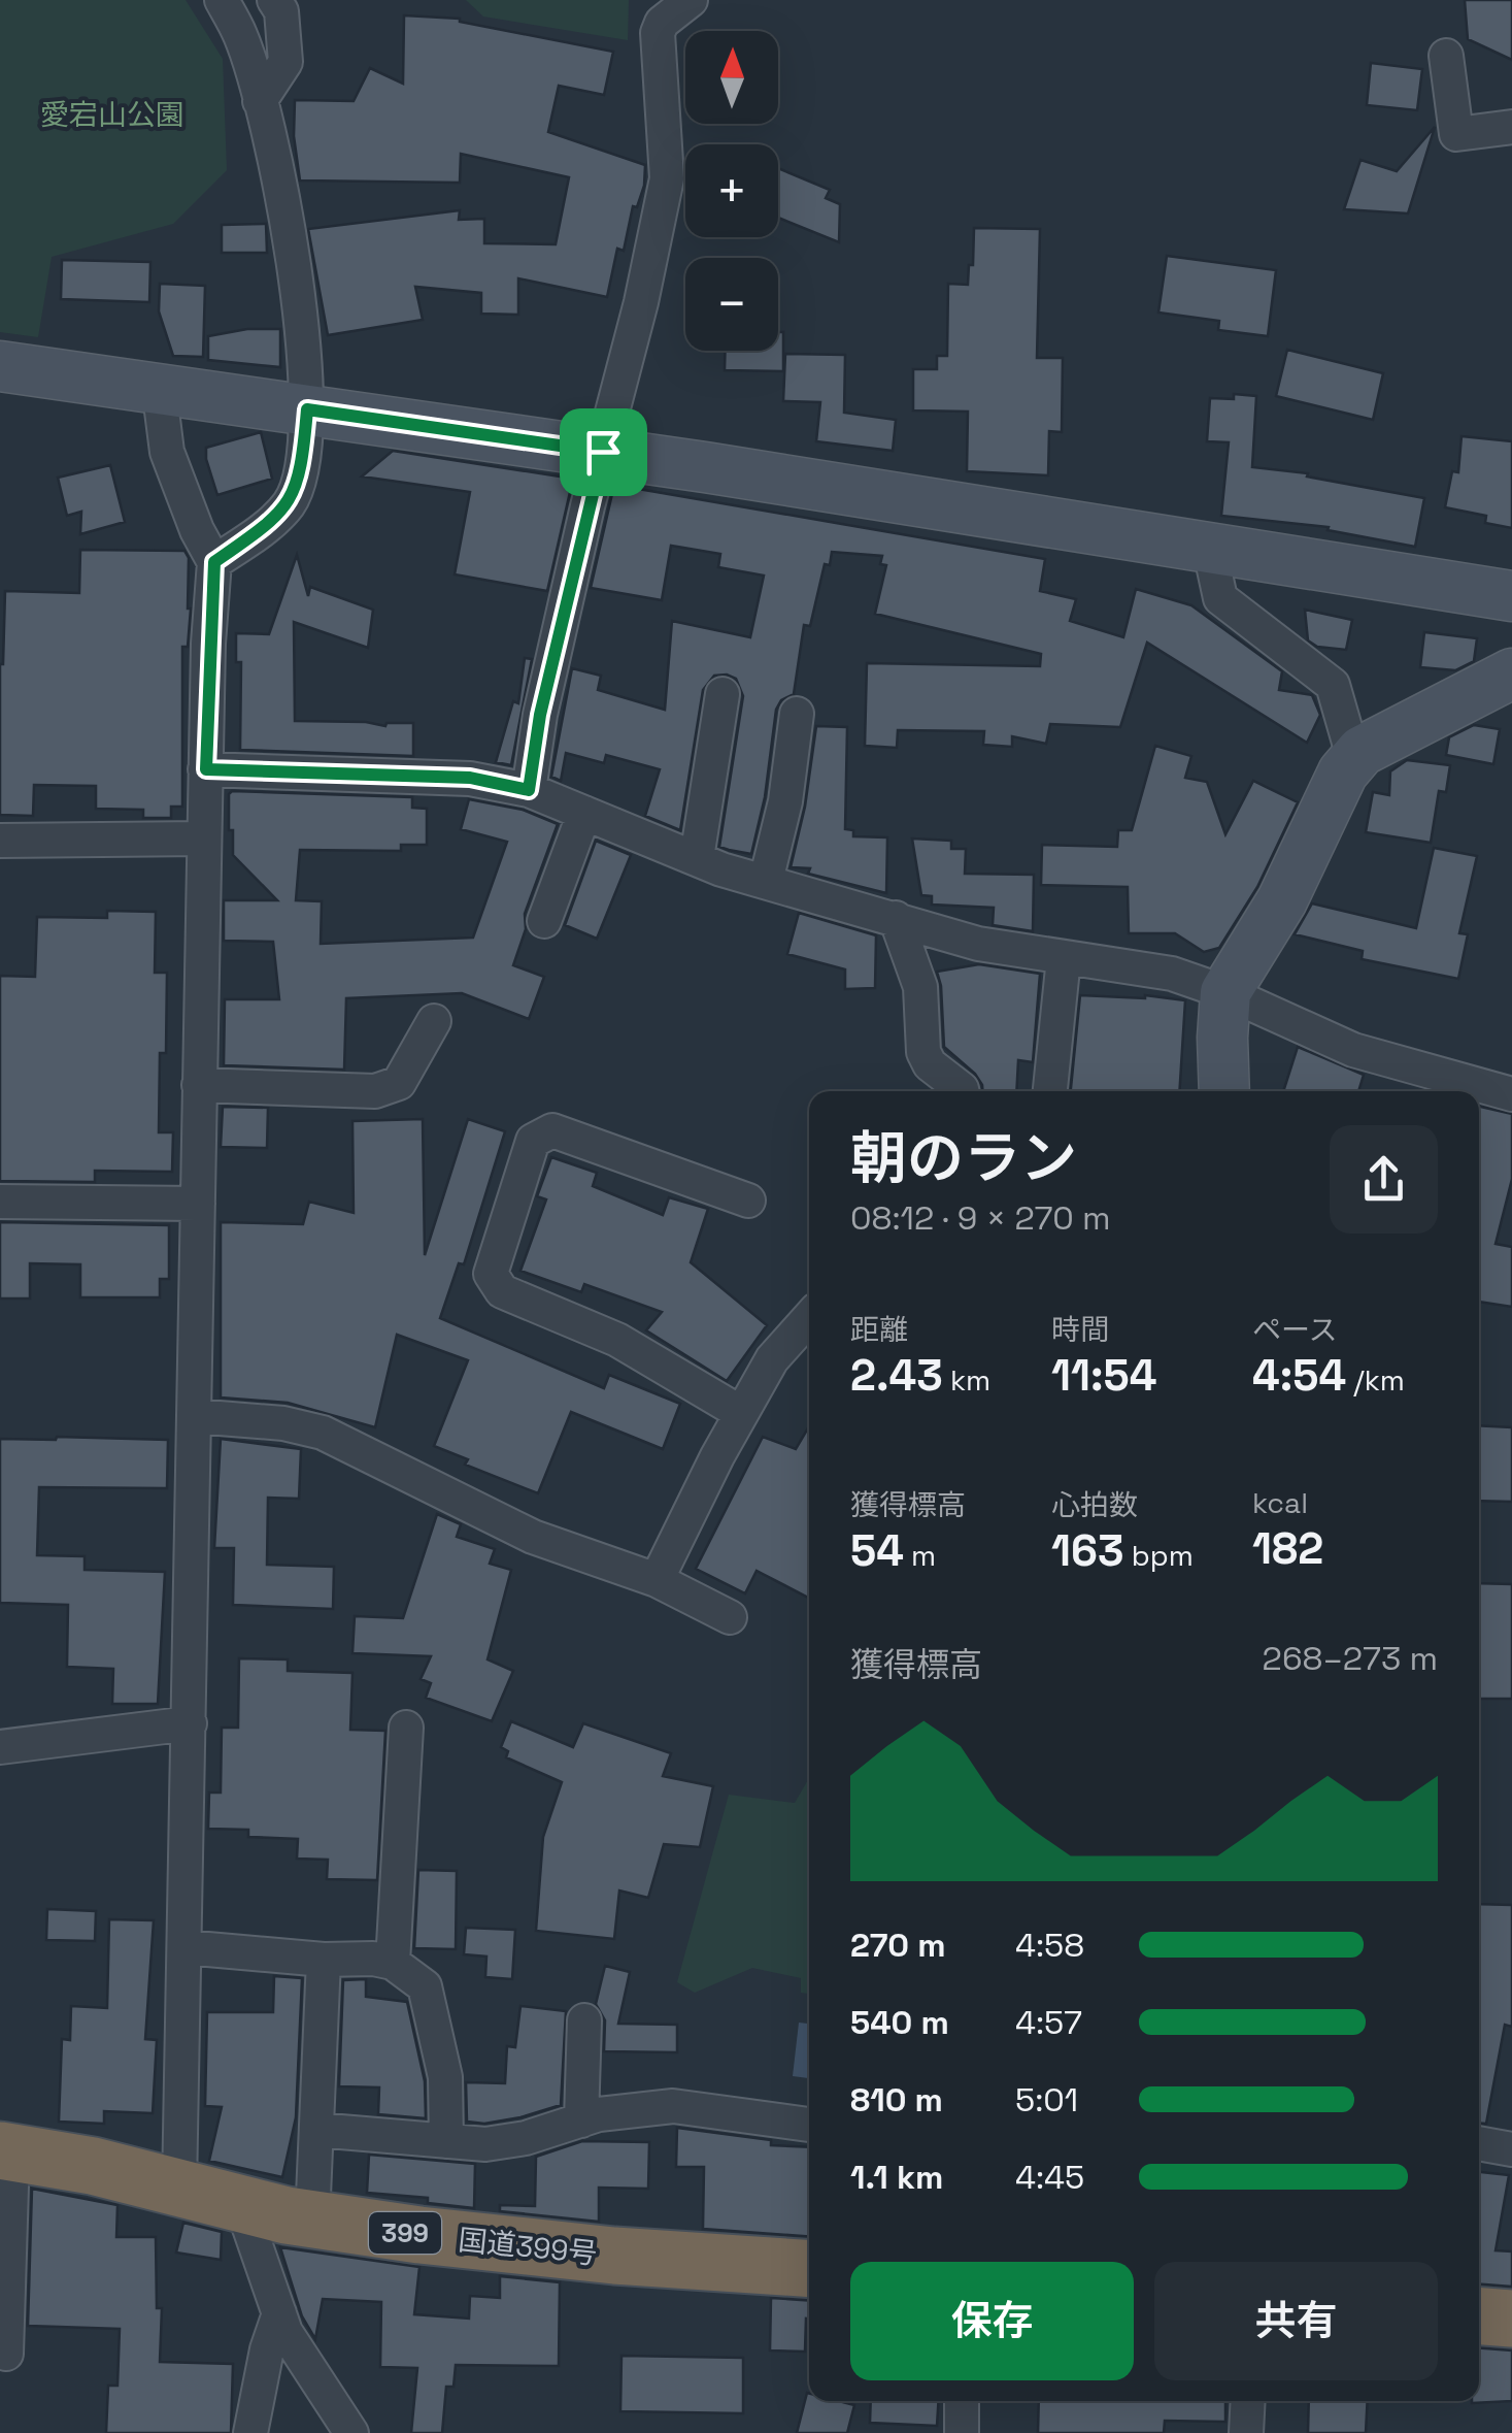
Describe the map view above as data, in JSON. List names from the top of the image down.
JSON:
{
  "streets": {
    "highway": ["399", "国道399号"]
  },
  "parks": ["愛宕山公園"],
  "north": "top",
  "page": {
    "map_buttons": ["+", "−"],
    "heading": ["朝のラン", "08:12 · 9 × 270 m"],
    "stats": [
      ["距離", "2.43 km"],
      ["時間", "11:54"],
      ["ペース", "4:54 /km"],
      ["獲得標高", "54 m"],
      ["心拍数", "163 bpm"],
      ["kcal", "182"]
    ],
    "chart": ["獲得標高", "268–273 m"],
    "list": [
      {
        "name": "270 m",
        "note": "4:58"
      },
      {
        "name": "540 m",
        "note": "4:57"
      },
      {
        "name": "810 m",
        "note": "5:01"
      },
      {
        "name": "1.1 km",
        "note": "4:45"
      }
    ],
    "buttons": ["保存", "共有"]
  }
}
